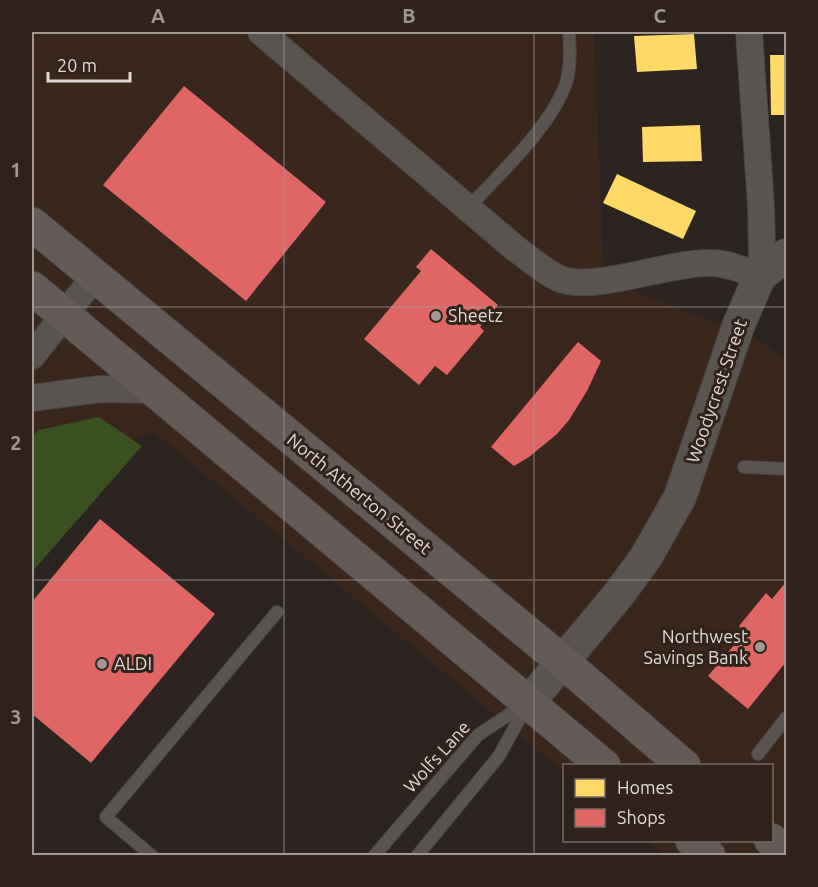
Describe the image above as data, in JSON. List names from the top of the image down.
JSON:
{
  "streets": {
    "main road": ["North Atherton Street"],
    "street": ["Woodycrest Street"],
    "lane": ["Wolfs Lane"]
  },
  "crossings": [
    ["Woodycrest Street", "North Atherton Street"],
    ["Woodycrest Street", "Wolfs Lane"]
  ],
  "places": ["Sheetz", "Northwest Savings Bank", "ALDI"],
  "legend": ["Homes", "Shops"],
  "scale_bar": "20 m",
  "grid": {
    "columns": ["A", "B", "C"],
    "rows": ["1", "2", "3"]
  }
}
